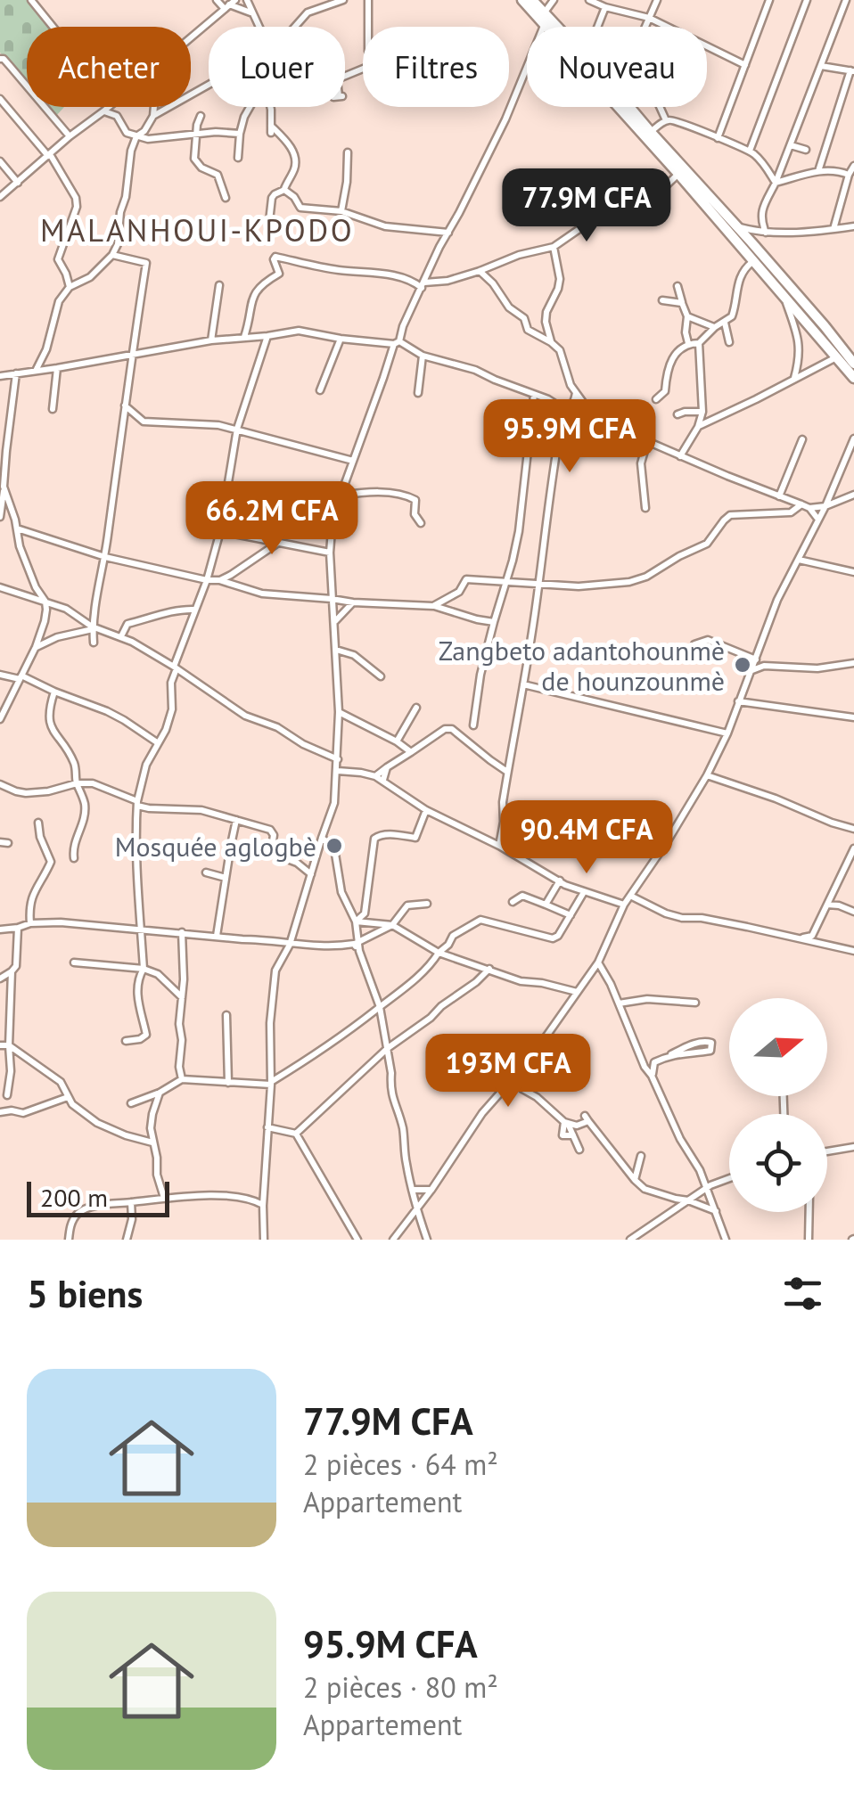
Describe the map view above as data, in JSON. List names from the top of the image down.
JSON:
{
  "districts": ["MALANHOUI-KPODO"],
  "places": ["Zangbeto adantohounmè de hounzounmè", "Mosquée aglogbè"],
  "scale_bar": "200 m",
  "north": "right",
  "page": {
    "chip": [
      "Acheter",
      "Louer",
      "Filtres",
      "Nouveau"
    ],
    "price": [
      "77.9M CFA",
      "95.9M CFA",
      "66.2M CFA",
      "90.4M CFA",
      "193M CFA"
    ],
    "scale": "200 m",
    "heading": "5 biens",
    "list": [
      {
        "name": "77.9M CFA",
        "note": "2 pièces · 64 m² · Appartement"
      },
      {
        "name": "95.9M CFA",
        "note": "2 pièces · 80 m² · Appartement"
      }
    ]
  }
}
